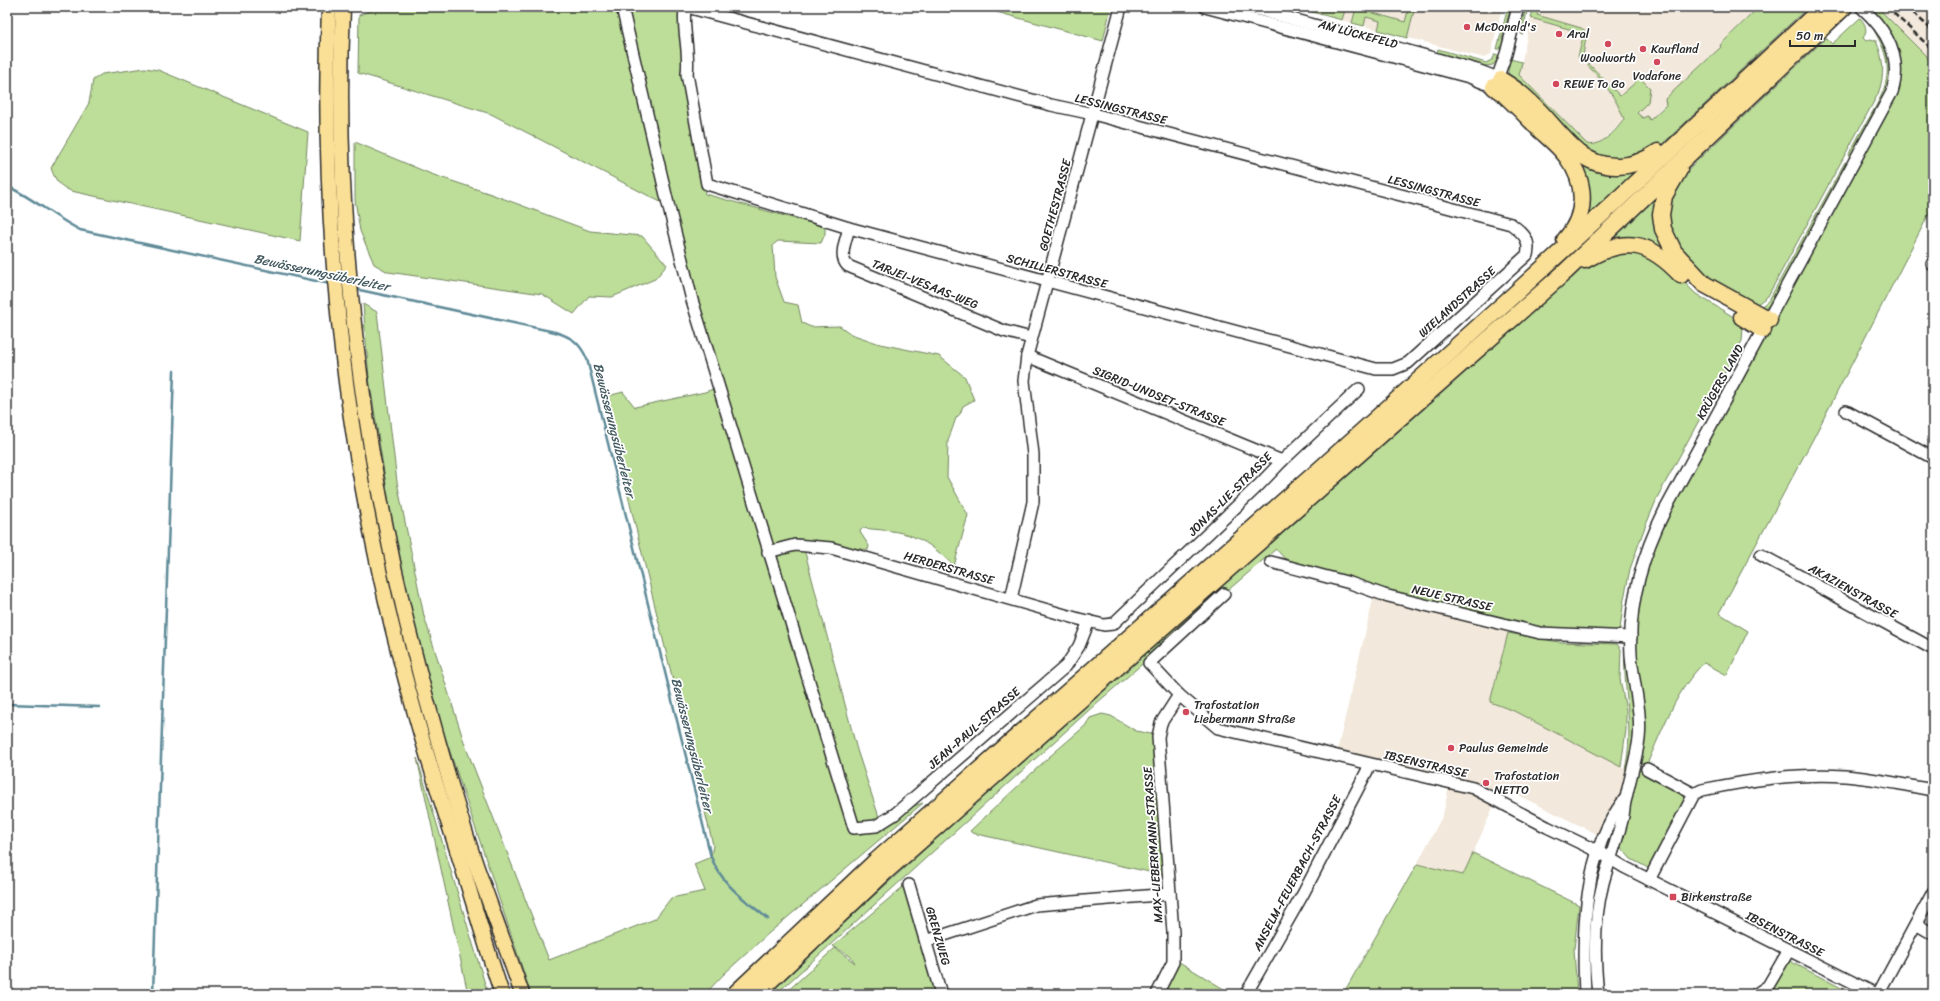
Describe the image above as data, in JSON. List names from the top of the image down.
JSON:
{
  "streets": {
    "street": [
      "AM LÜCKEFELD",
      "LESSINGSTRASSE",
      "GOETHESTRASSE",
      "SCHILLERSTRASSE",
      "TARJEI-VESAAS-WEG",
      "WIELANDSTRASSE",
      "KRÜGERS LAND",
      "SIGRID-UNDSET-STRASSE",
      "JONAS-LIE-STRASSE",
      "HERDERSTRASSE",
      "AKAZIENSTRASSE",
      "NEUE STRASSE",
      "JEAN-PAUL-STRASSE",
      "IBSENSTRASSE",
      "MAX-LIEBERMANN-STRASSE",
      "ANSELM-FEUERBACH-STRASSE",
      "GRENZWEG"
    ]
  },
  "crossings": [
    ["LESSINGSTRASSE", "GOETHESTRASSE"],
    ["LESSINGSTRASSE", "SCHILLERSTRASSE"],
    ["LESSINGSTRASSE", "WIELANDSTRASSE"],
    ["GOETHESTRASSE", "SCHILLERSTRASSE"],
    ["GOETHESTRASSE", "TARJEI-VESAAS-WEG"],
    ["GOETHESTRASSE", "SIGRID-UNDSET-STRASSE"],
    ["GOETHESTRASSE", "HERDERSTRASSE"],
    ["SCHILLERSTRASSE", "TARJEI-VESAAS-WEG"],
    ["SCHILLERSTRASSE", "WIELANDSTRASSE"],
    ["KRÜGERS LAND", "NEUE STRASSE"],
    ["KRÜGERS LAND", "IBSENSTRASSE"],
    ["SIGRID-UNDSET-STRASSE", "JONAS-LIE-STRASSE"],
    ["JONAS-LIE-STRASSE", "HERDERSTRASSE"],
    ["HERDERSTRASSE", "JEAN-PAUL-STRASSE"],
    ["IBSENSTRASSE", "MAX-LIEBERMANN-STRASSE"],
    ["IBSENSTRASSE", "ANSELM-FEUERBACH-STRASSE"]
  ],
  "water": ["Bewässerungsüberleiter"],
  "places": {
    "other": [
      "McDonald's",
      "Aral",
      "Woolworth",
      "Kaufland",
      "Vodafone",
      "REWE To Go",
      "Trafostation Liebermann Straße",
      "Paulus Gemeinde",
      "Trafostation NETTO"
    ],
    "transit": ["Birkenstraße"]
  },
  "scale_bar": "50 m"
}
